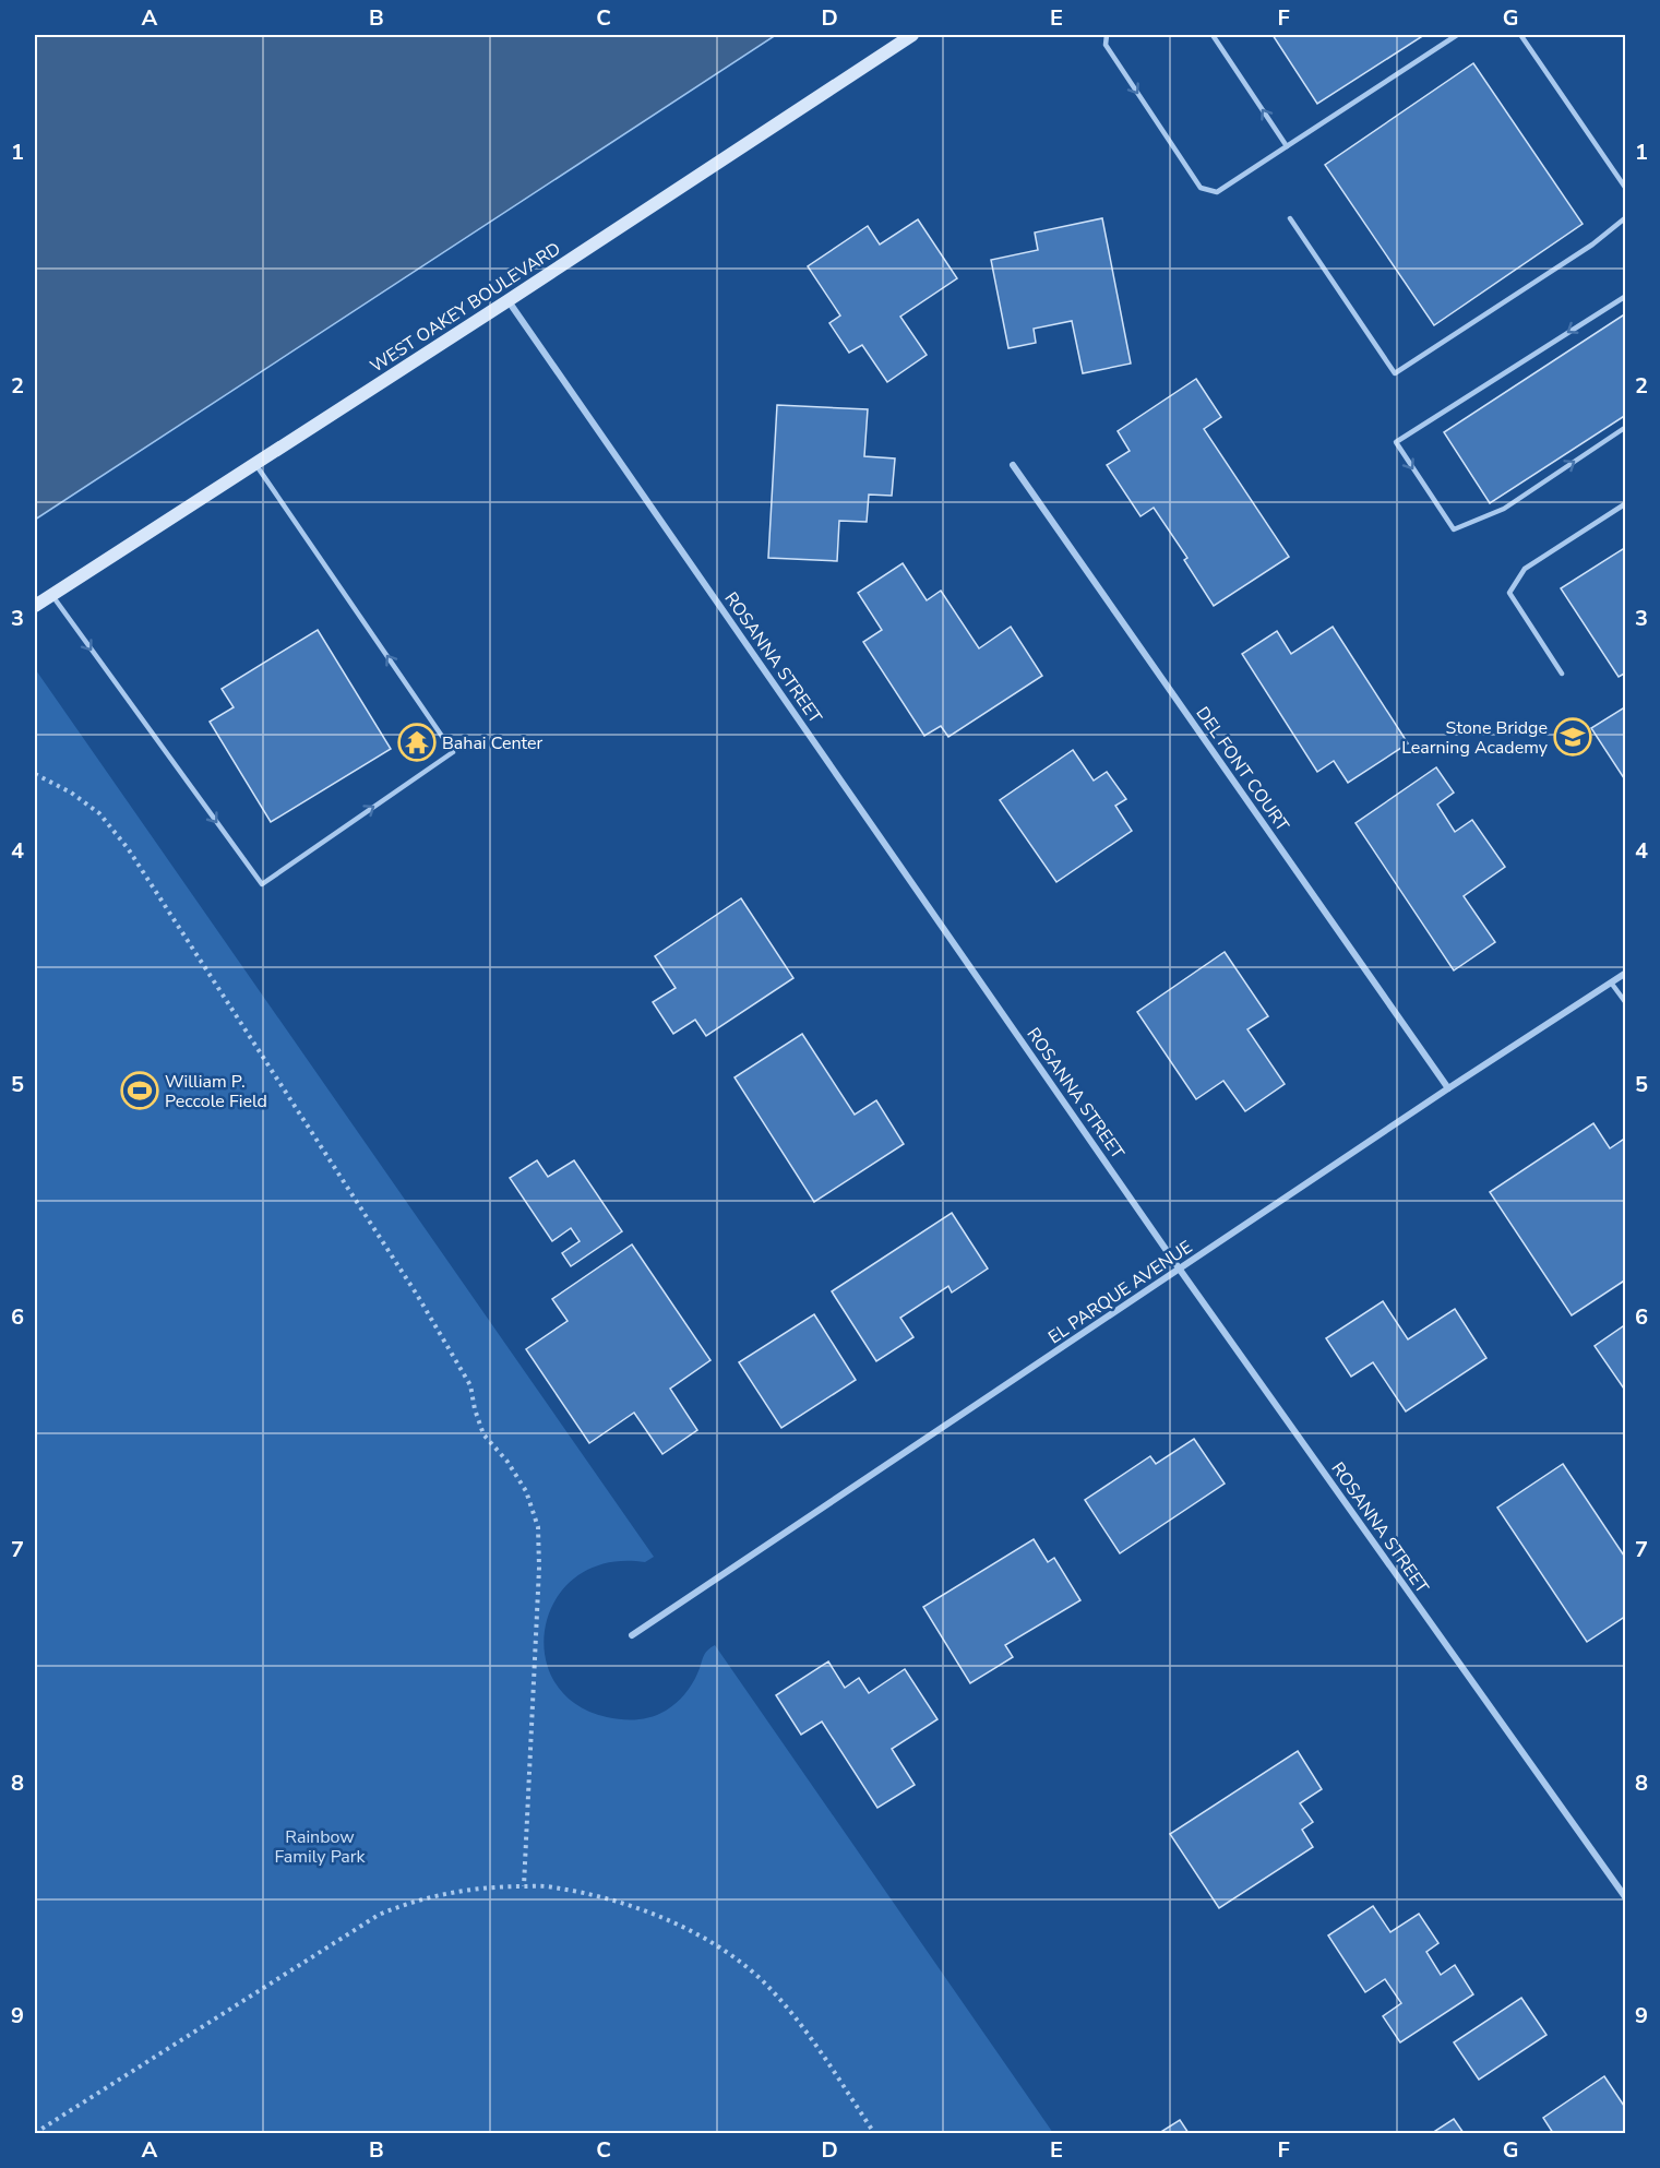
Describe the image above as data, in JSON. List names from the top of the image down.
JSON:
{
  "streets": {
    "main road": ["WEST OAKEY BOULEVARD"],
    "street": ["ROSANNA STREET", "DEL FONT COURT", "EL PARQUE AVENUE"]
  },
  "crossings": [
    ["WEST OAKEY BOULEVARD", "ROSANNA STREET"],
    ["ROSANNA STREET", "EL PARQUE AVENUE"],
    ["DEL FONT COURT", "EL PARQUE AVENUE"]
  ],
  "parks": ["Rainbow Family Park"],
  "places": {
    "school or university": ["Stone Bridge Learning Academy"],
    "temple": ["Bahai Center"],
    "sports": ["William P. Peccole Field"]
  },
  "grid": {
    "columns": [
      "A",
      "B",
      "C",
      "D",
      "E",
      "F",
      "G"
    ],
    "rows": [
      "1",
      "2",
      "3",
      "4",
      "5",
      "6",
      "7",
      "8",
      "9"
    ]
  }
}
